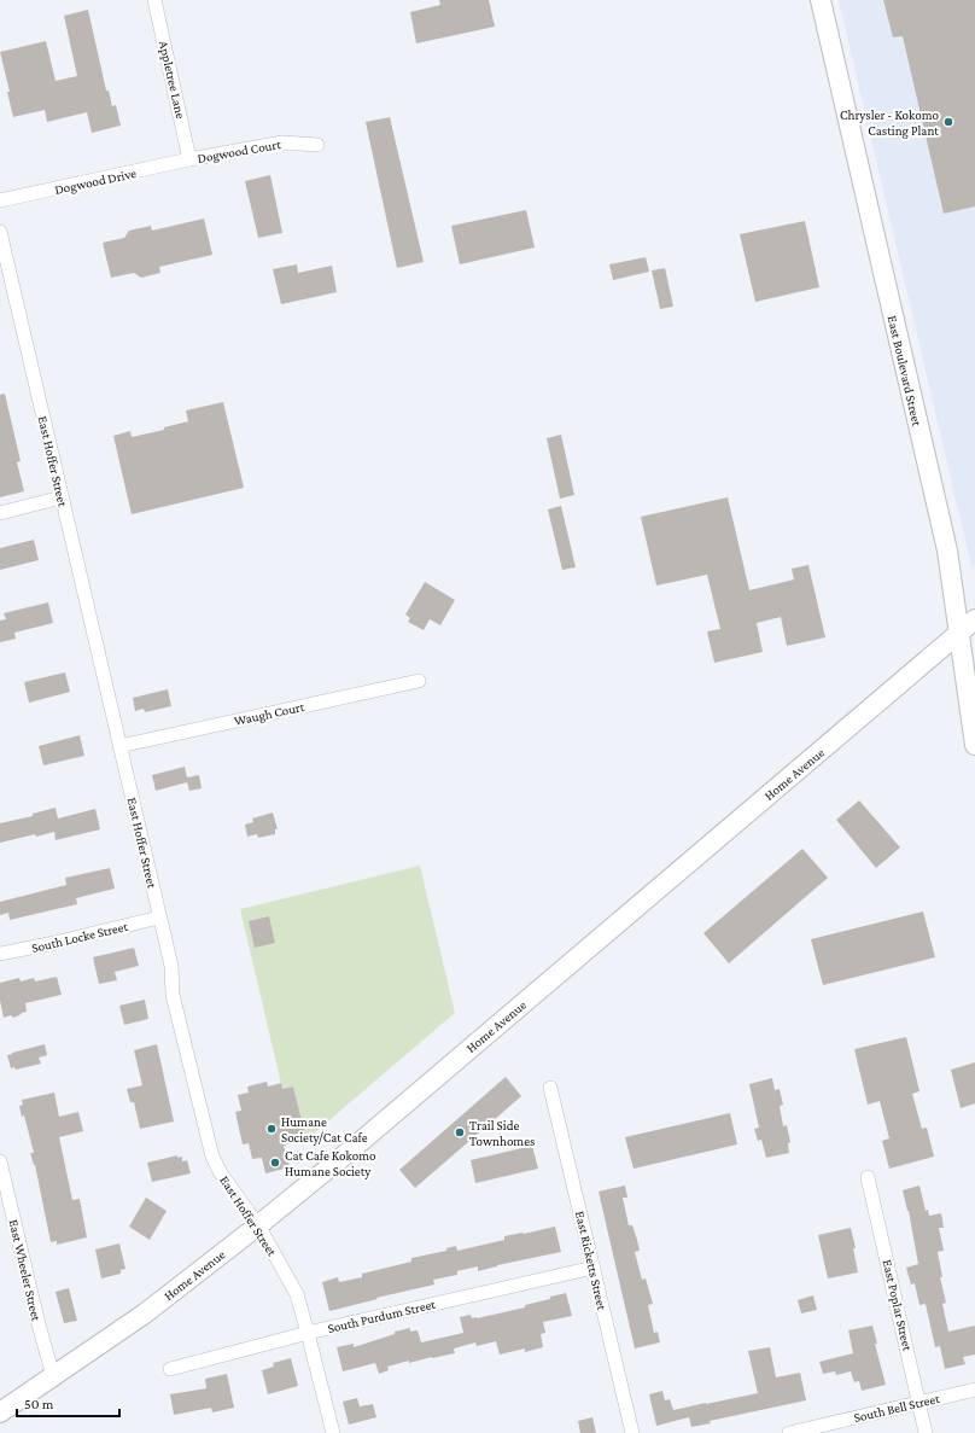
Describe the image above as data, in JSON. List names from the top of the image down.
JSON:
{
  "streets": {
    "main road": ["East Boulevard Street", "Home Avenue"],
    "street": [
      "Appletree Lane",
      "Dogwood Court",
      "Dogwood Drive",
      "East Hoffer Street",
      "Waugh Court",
      "South Locke Street",
      "East Ricketts Street",
      "East Wheeler Street",
      "East Poplar Street",
      "South Purdum Street",
      "South Bell Street"
    ]
  },
  "crossings": [
    ["Appletree Lane", "Dogwood Court"],
    ["Appletree Lane", "Dogwood Drive"],
    ["Dogwood Court", "Dogwood Drive"],
    ["East Boulevard Street", "Home Avenue"],
    ["East Hoffer Street", "Waugh Court"],
    ["East Hoffer Street", "Home Avenue"],
    ["East Hoffer Street", "South Locke Street"],
    ["East Hoffer Street", "South Purdum Street"],
    ["Home Avenue", "East Wheeler Street"],
    ["East Ricketts Street", "South Purdum Street"],
    ["East Poplar Street", "South Bell Street"]
  ],
  "places": [
    "Chrysler - Kokomo Casting Plant",
    "Humane Society/Cat Cafe",
    "Trail Side Townhomes",
    "Cat Cafe Kokomo Humane Society"
  ],
  "scale_bar": "50 m"
}
